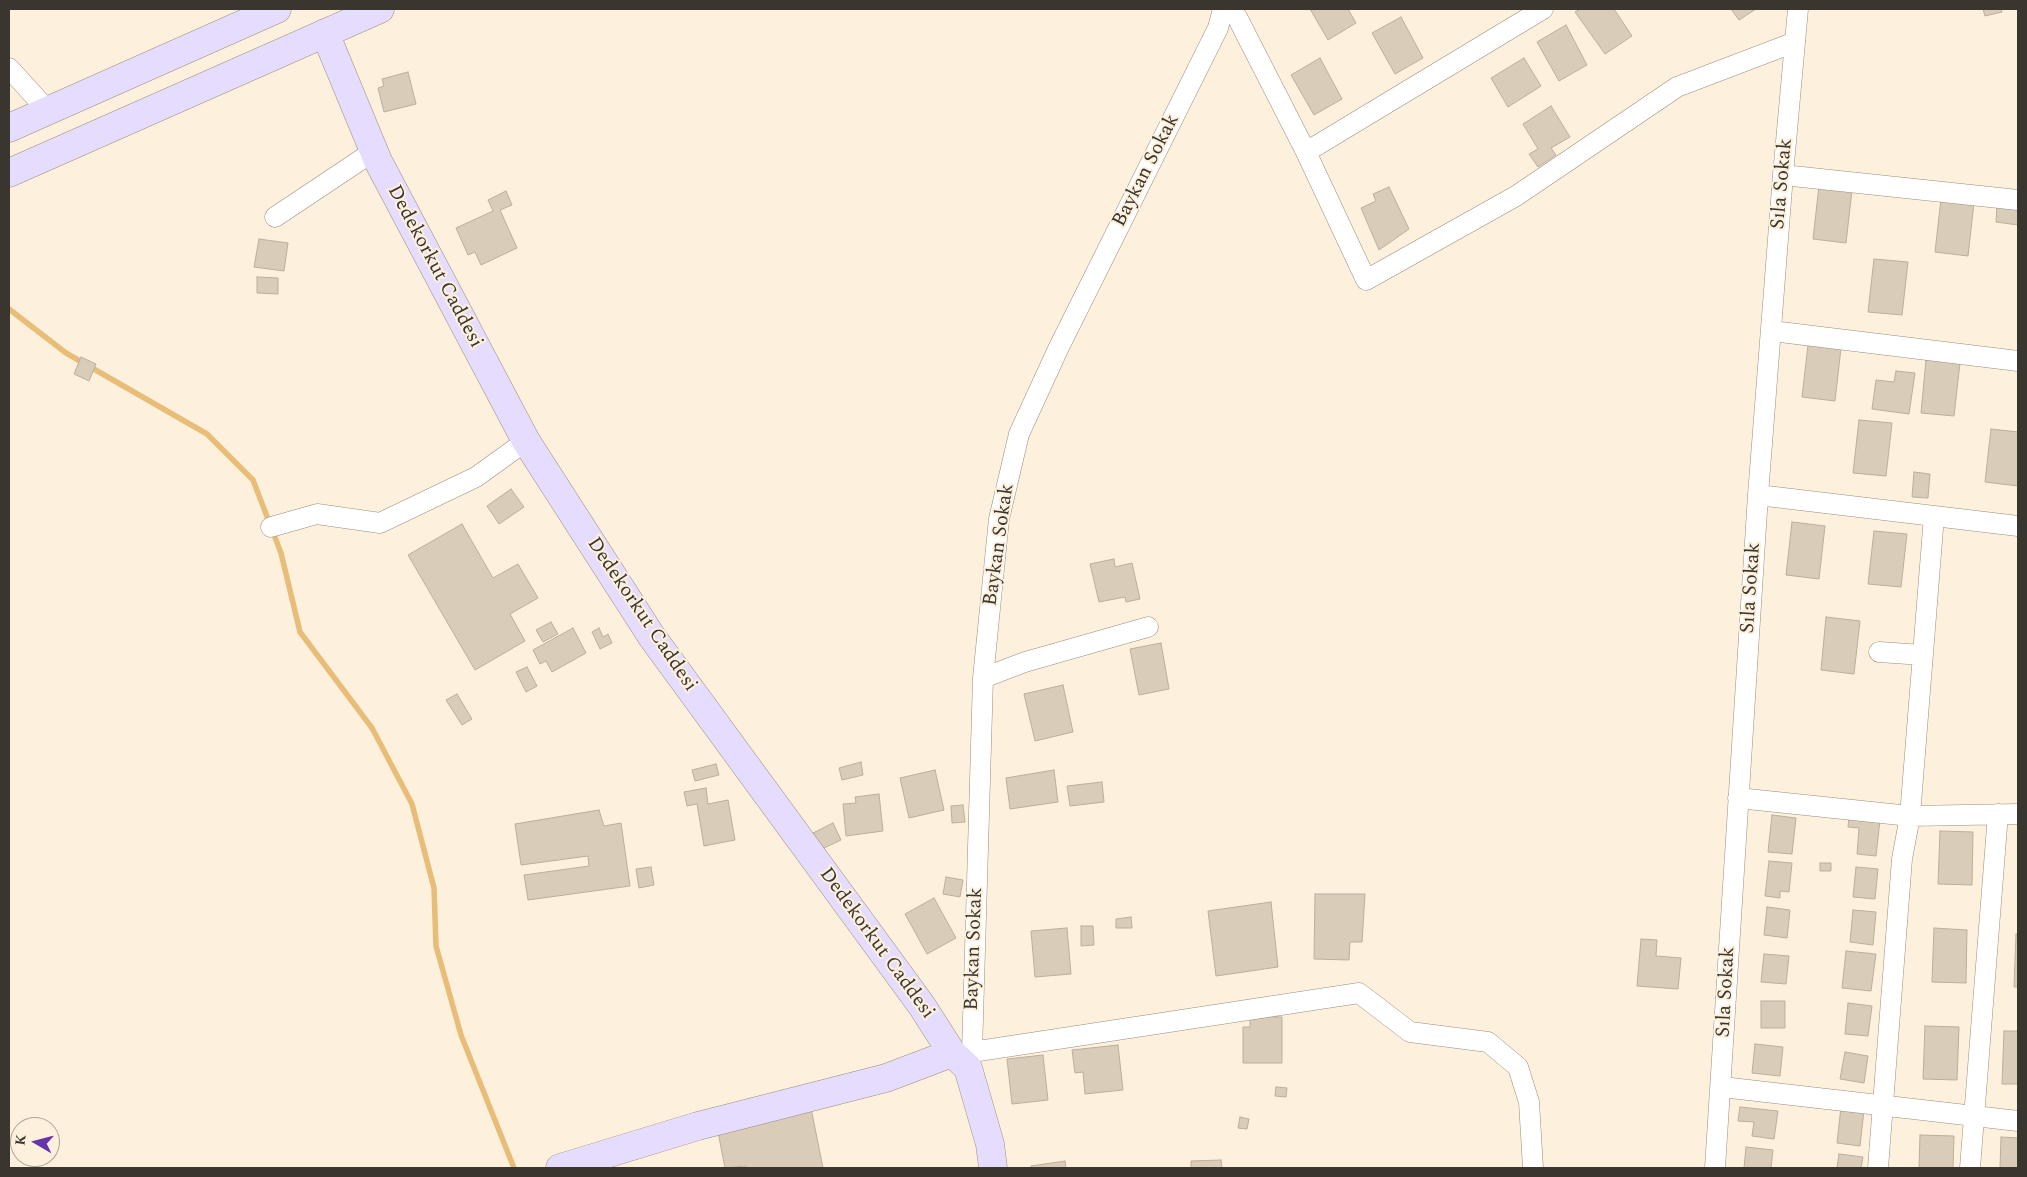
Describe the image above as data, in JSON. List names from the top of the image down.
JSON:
{
  "streets": {
    "street": ["Baykan Sokak", "Sıla Sokak", "Dedekorkut Caddesi"]
  },
  "crossings": [
    ["Baykan Sokak", "Dedekorkut Caddesi"]
  ],
  "north": "left"
}
